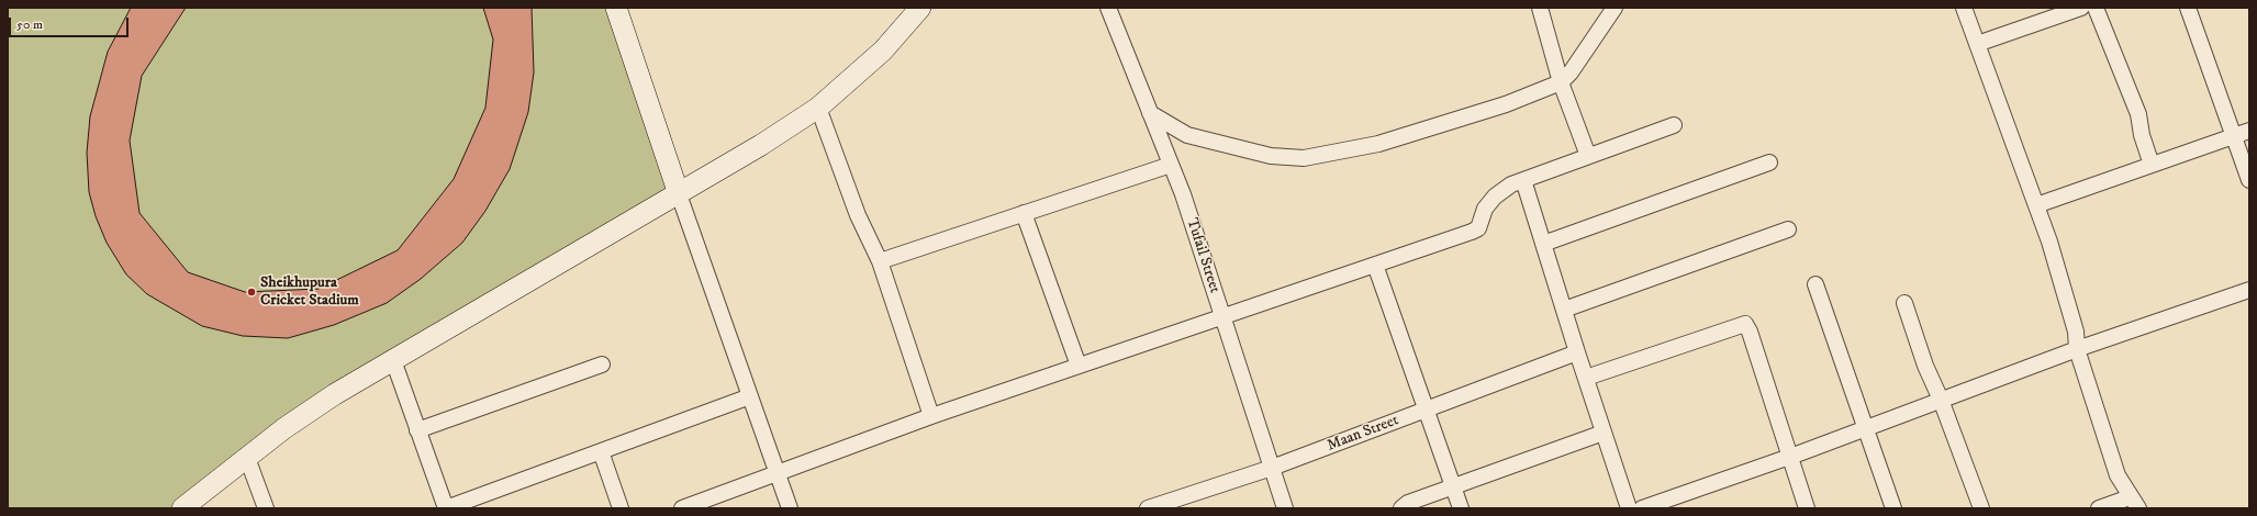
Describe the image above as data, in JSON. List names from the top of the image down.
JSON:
{
  "streets": {
    "street": ["Tufail Street", "Maan Street"]
  },
  "crossings": [
    ["Tufail Street", "Maan Street"]
  ],
  "places": ["Sheikhupura Cricket Stadium"],
  "scale_bar": "50 m"
}
